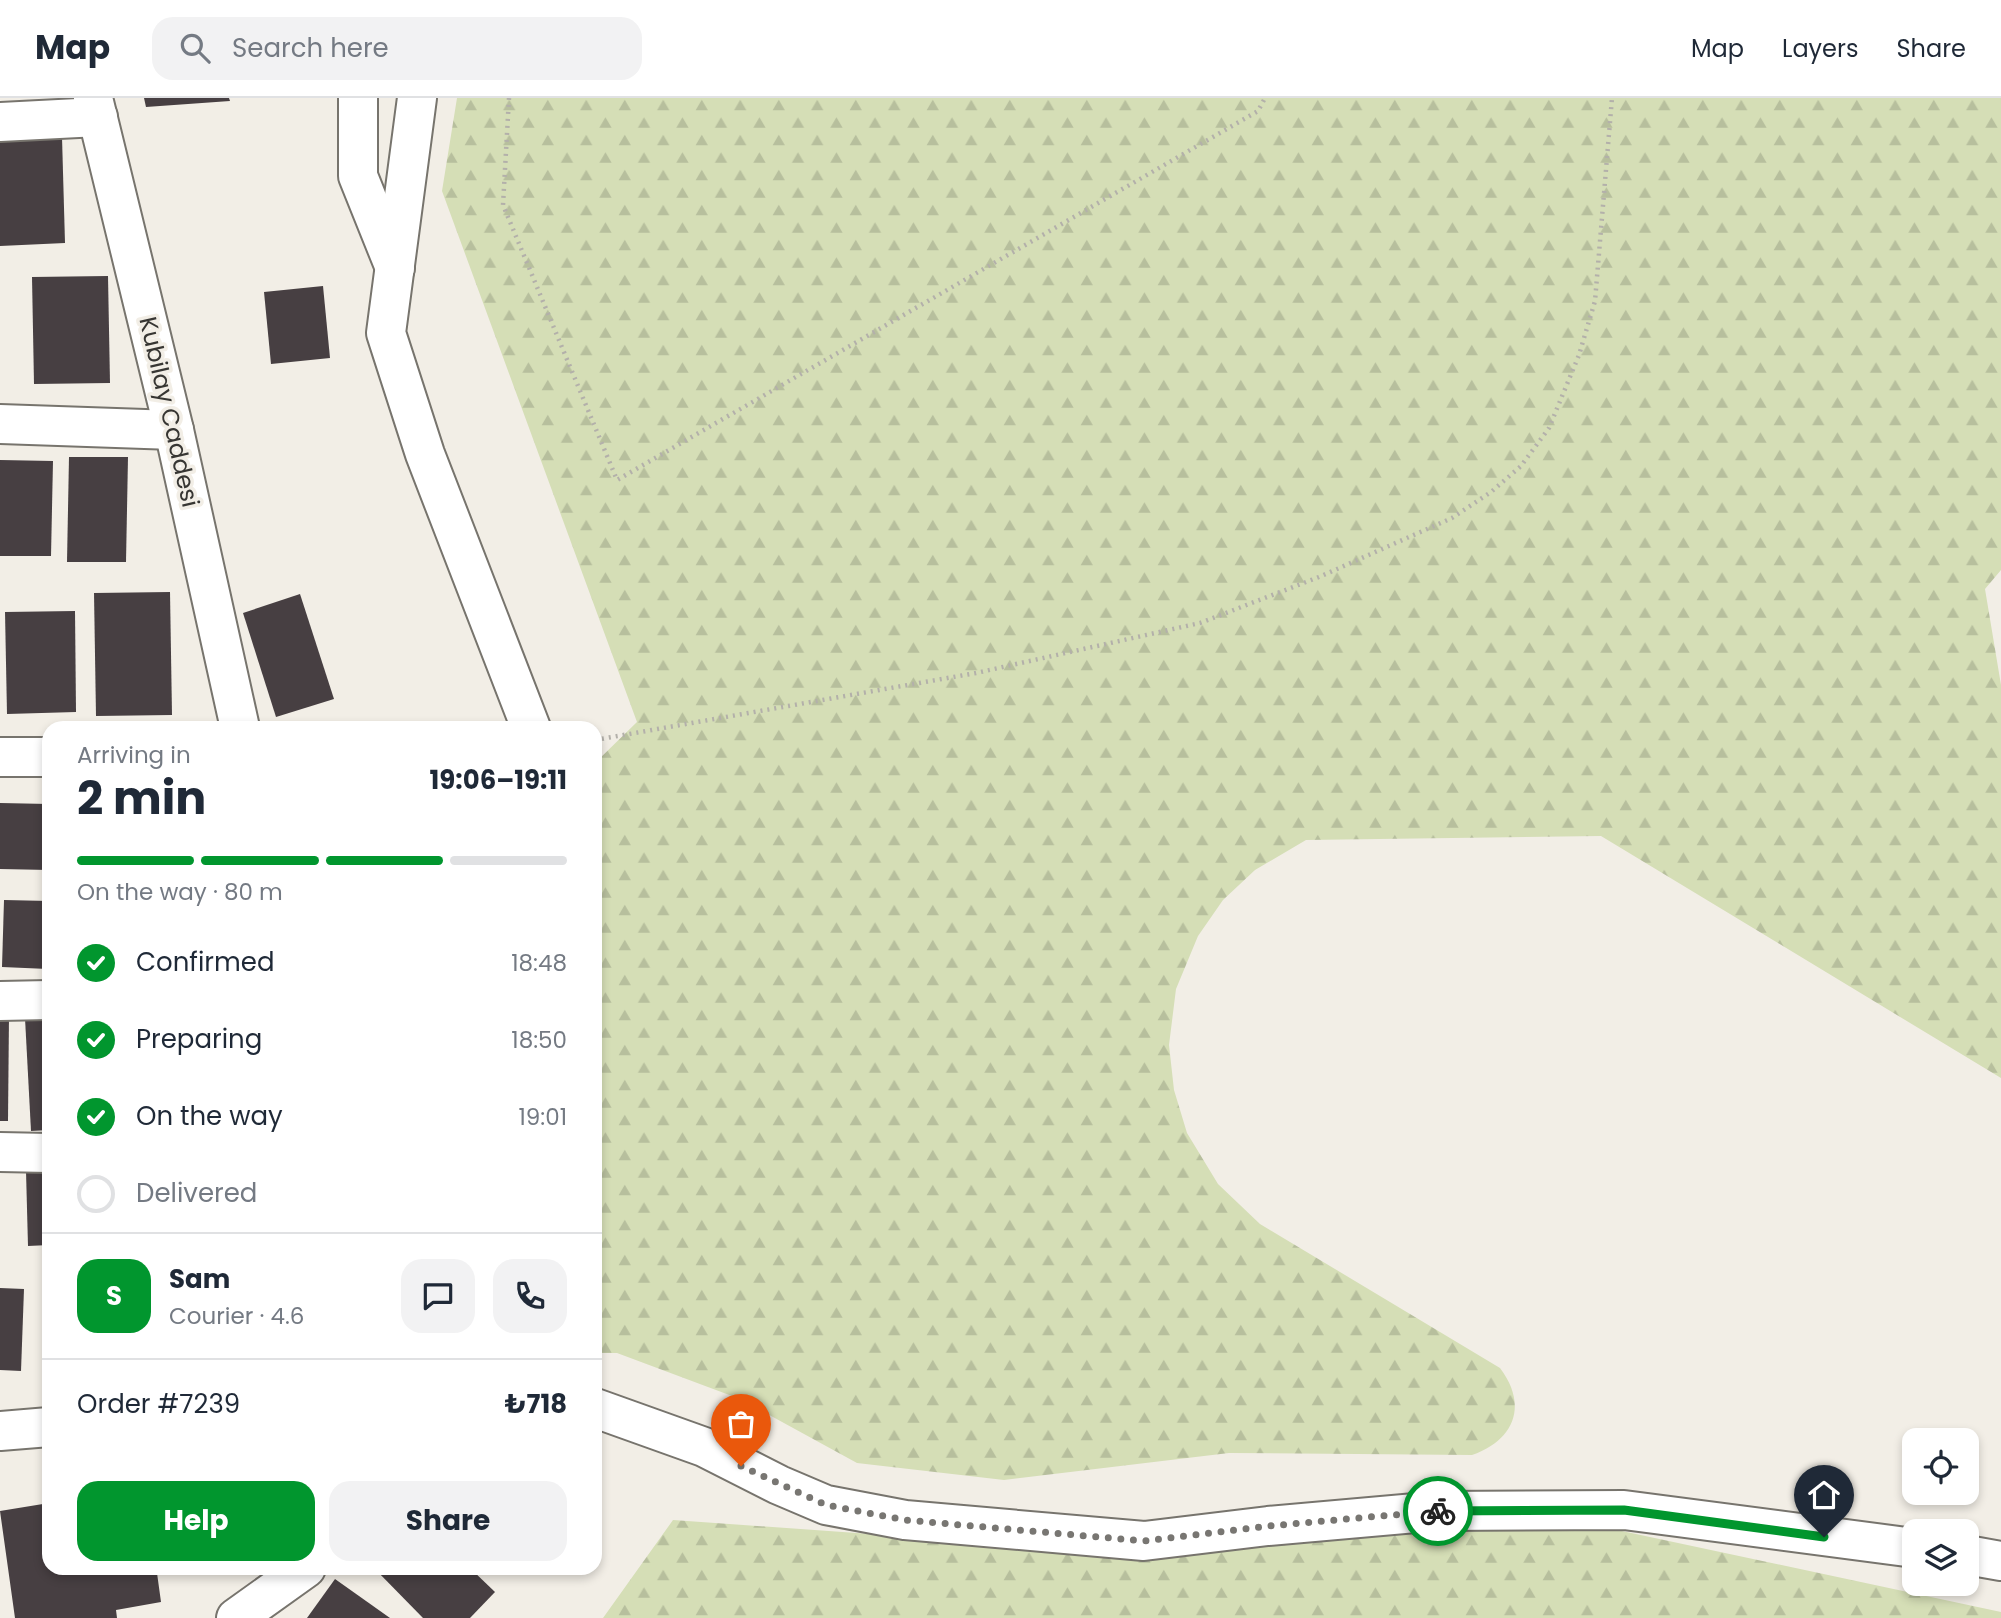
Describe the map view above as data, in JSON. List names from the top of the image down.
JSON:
{
  "streets": {
    "street": ["Kubilay Caddesi"]
  },
  "page": {
    "header": "Map",
    "search": "Search here",
    "nav": ["Map", "Layers", "Share"],
    "heading": ["2 min", "Arriving in", "19:06–19:11"],
    "panel": [
      "Sam",
      "Courier · 4.6",
      "Order #7239",
      "₺718"
    ],
    "bar": "On the way · 80 m",
    "list": [
      ["Confirmed", "18:48"],
      ["Preparing", "18:50"],
      ["On the way", "19:01"],
      "Delivered"
    ],
    "round": "S",
    "buttons": ["Help", "Share"]
  }
}
